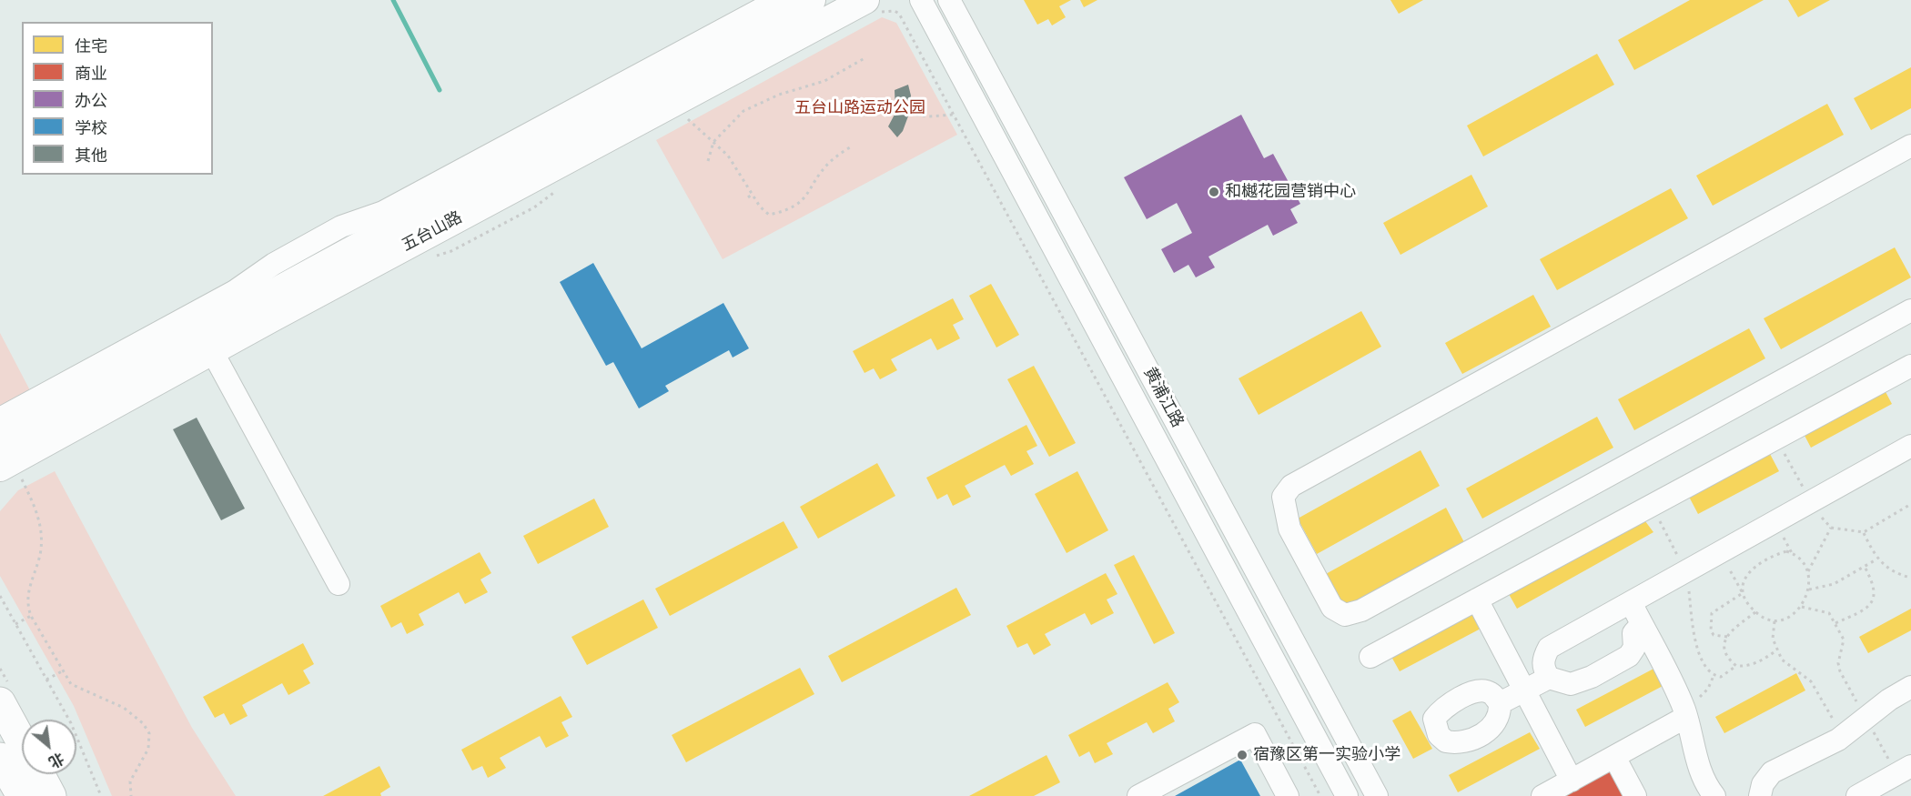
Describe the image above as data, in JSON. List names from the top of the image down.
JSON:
{
  "streets": {
    "main road": ["五台山路"],
    "street": ["黄浦江路"]
  },
  "parks": ["五台山路运动公园"],
  "places": ["和樾花园营销中心", "宿豫区第一实验小学"],
  "legend": [
    "住宅",
    "商业",
    "办公",
    "学校",
    "其他"
  ],
  "north": "bottom right"
}
